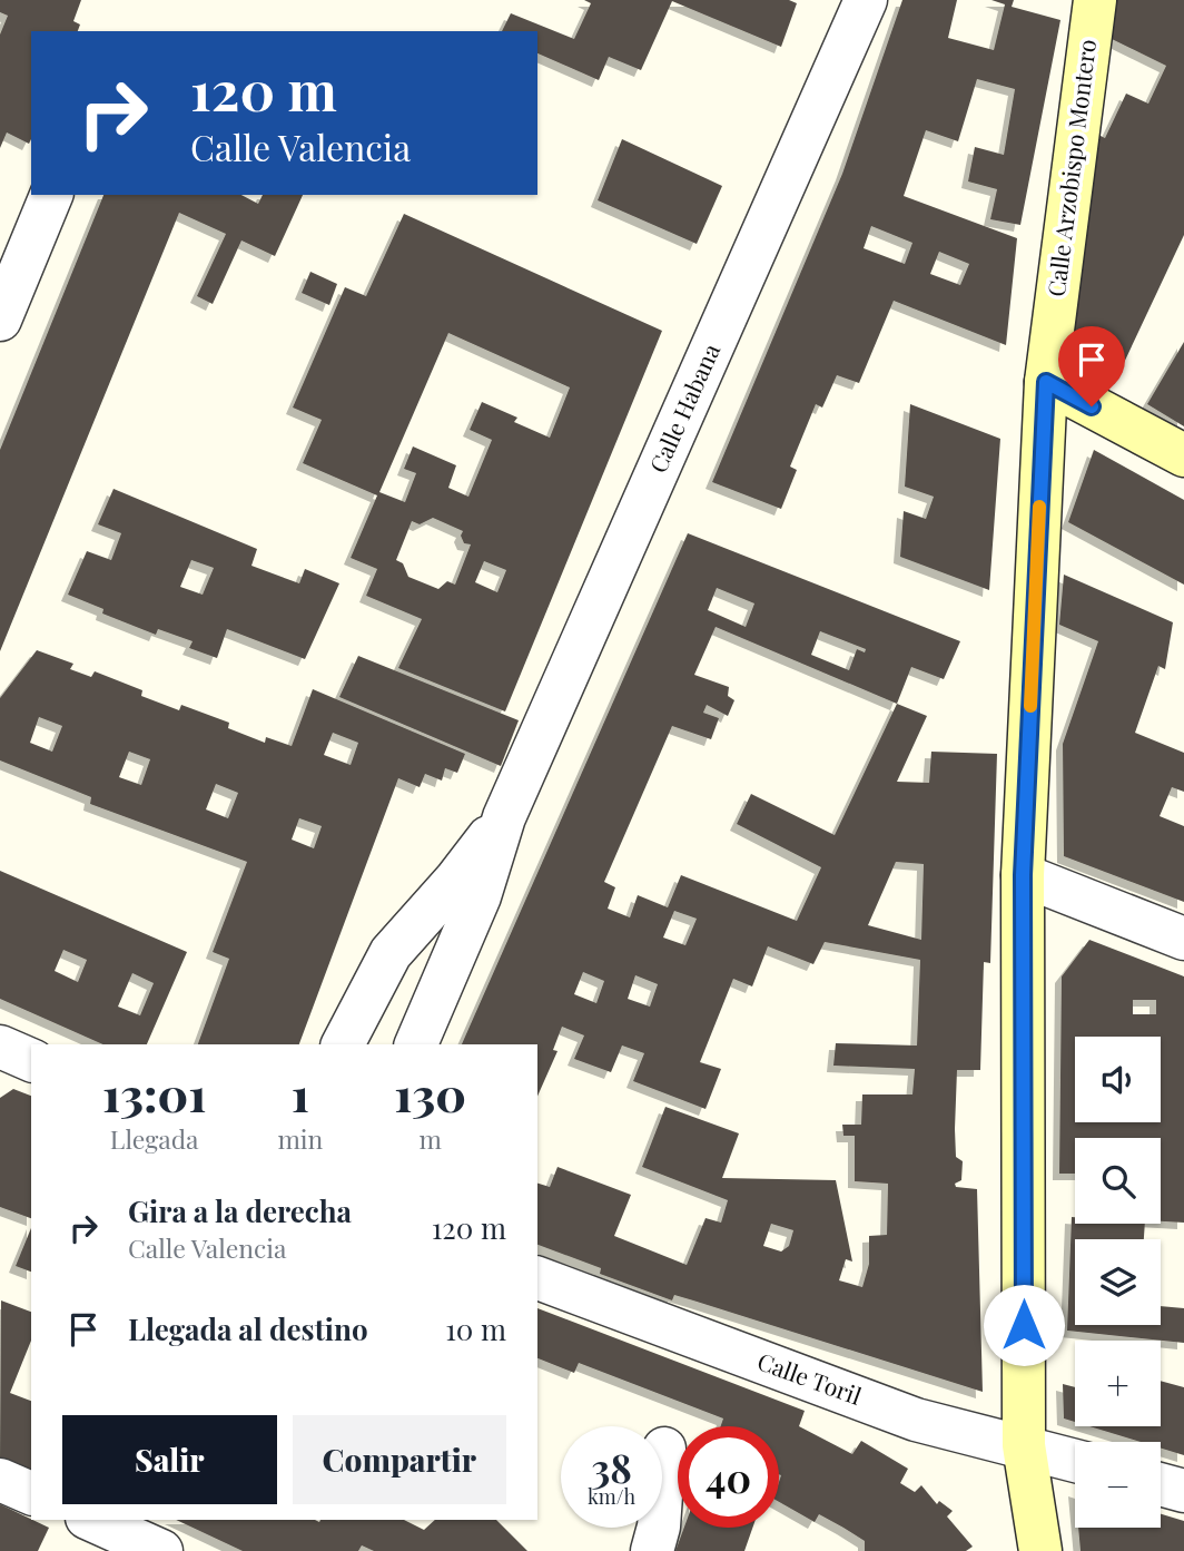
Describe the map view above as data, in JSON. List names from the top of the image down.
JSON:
{
  "streets": {
    "street": ["Calle Arzobispo Montero", "Calle Habana", "Calle Toril"]
  },
  "crossings": [
    ["Calle Arzobispo Montero", "Calle Toril"]
  ],
  "page": {
    "turn": ["120 m", "Calle Valencia"],
    "map_buttons": ["+", "−"],
    "eta": [
      "13:01",
      "Llegada",
      "1",
      "min",
      "130",
      "m"
    ],
    "list": [
      {
        "name": "Gira a la derecha",
        "note": "Calle Valencia",
        "value": "120 m"
      },
      {
        "name": "Llegada al destino",
        "value": "10 m"
      }
    ],
    "buttons": ["Salir", "Compartir"],
    "speed": "38 km/h",
    "limit": "40"
  }
}
